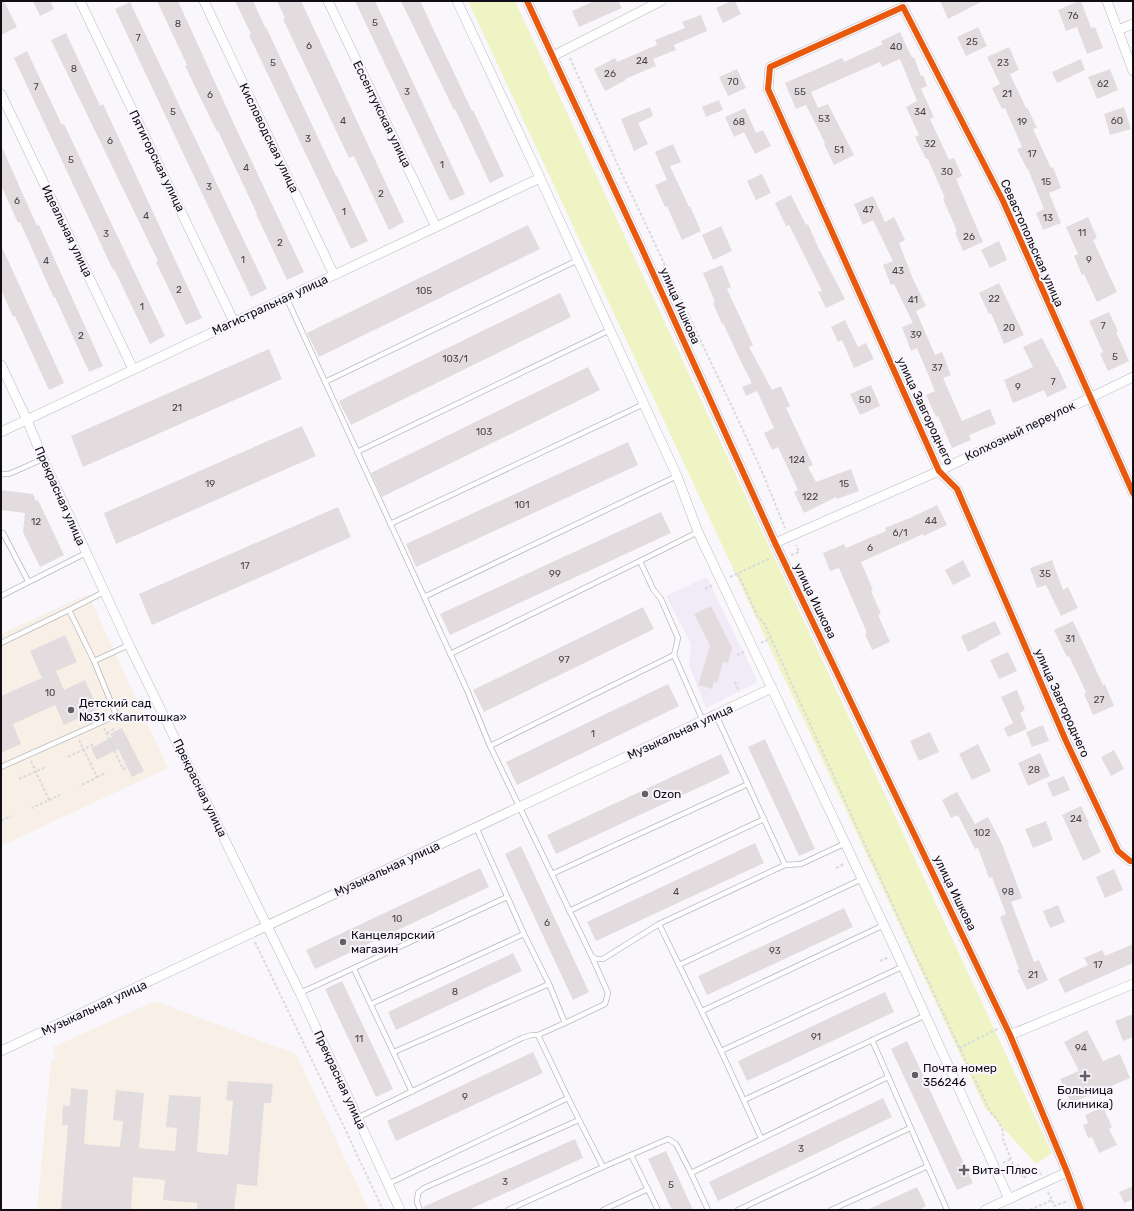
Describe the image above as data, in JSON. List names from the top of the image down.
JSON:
{
  "streets": {
    "street": [
      "Ессентукская улица",
      "Кисловодская улица",
      "Пятигорская улица",
      "Идеальная улица",
      "Севастопольская улица",
      "Магистральная улица",
      "улица Ишкова",
      "улица Завгороднего",
      "Колхозный переулок",
      "Прекрасная улица",
      "Музыкальная улица"
    ]
  },
  "crossings": [
    ["Ессентукская улица", "Магистральная улица"],
    ["Кисловодская улица", "Магистральная улица"],
    ["Пятигорская улица", "Магистральная улица"],
    ["Идеальная улица", "Магистральная улица"],
    ["Севастопольская улица", "улица Завгороднего"],
    ["Севастопольская улица", "Колхозный переулок"],
    ["Магистральная улица", "Прекрасная улица"],
    ["улица Ишкова", "Колхозный переулок"],
    ["улица Завгороднего", "Колхозный переулок"],
    ["Прекрасная улица", "Музыкальная улица"]
  ],
  "places": {
    "other": [
      "Детский сад №31 «Капитошка»",
      "Ozon",
      "Канцелярский магазин",
      "Почта номер 356246"
    ],
    "health": ["Больница (клиника)", "Вита-Плюс"]
  },
  "house_numbers": [
    "76",
    "5",
    "8",
    "7",
    "25",
    "6",
    "40",
    "24",
    "5",
    "23",
    "8",
    "26",
    "70",
    "62",
    "7",
    "3",
    "55",
    "21",
    "6",
    "5",
    "34",
    "53",
    "4",
    "60",
    "68",
    "19",
    "3",
    "6",
    "32",
    "51",
    "17",
    "5",
    "1",
    "4",
    "30",
    "15",
    "3",
    "2",
    "6",
    "47",
    "1",
    "4",
    "13",
    "11",
    "3",
    "26",
    "2",
    "1",
    "9",
    "4",
    "43",
    "2",
    "105",
    "22",
    "41",
    "1",
    "7",
    "20",
    "39",
    "2",
    "5",
    "103/1",
    "37",
    "7",
    "9",
    "50",
    "21",
    "103",
    "124",
    "19",
    "15",
    "122",
    "101",
    "44",
    "12",
    "6/1",
    "6",
    "17",
    "99",
    "35",
    "31",
    "97",
    "10",
    "27",
    "1",
    "28",
    "24",
    "102",
    "4",
    "98",
    "10",
    "6",
    "93",
    "17",
    "21",
    "8",
    "91",
    "11",
    "94",
    "9",
    "3",
    "3",
    "5"
  ]
}
